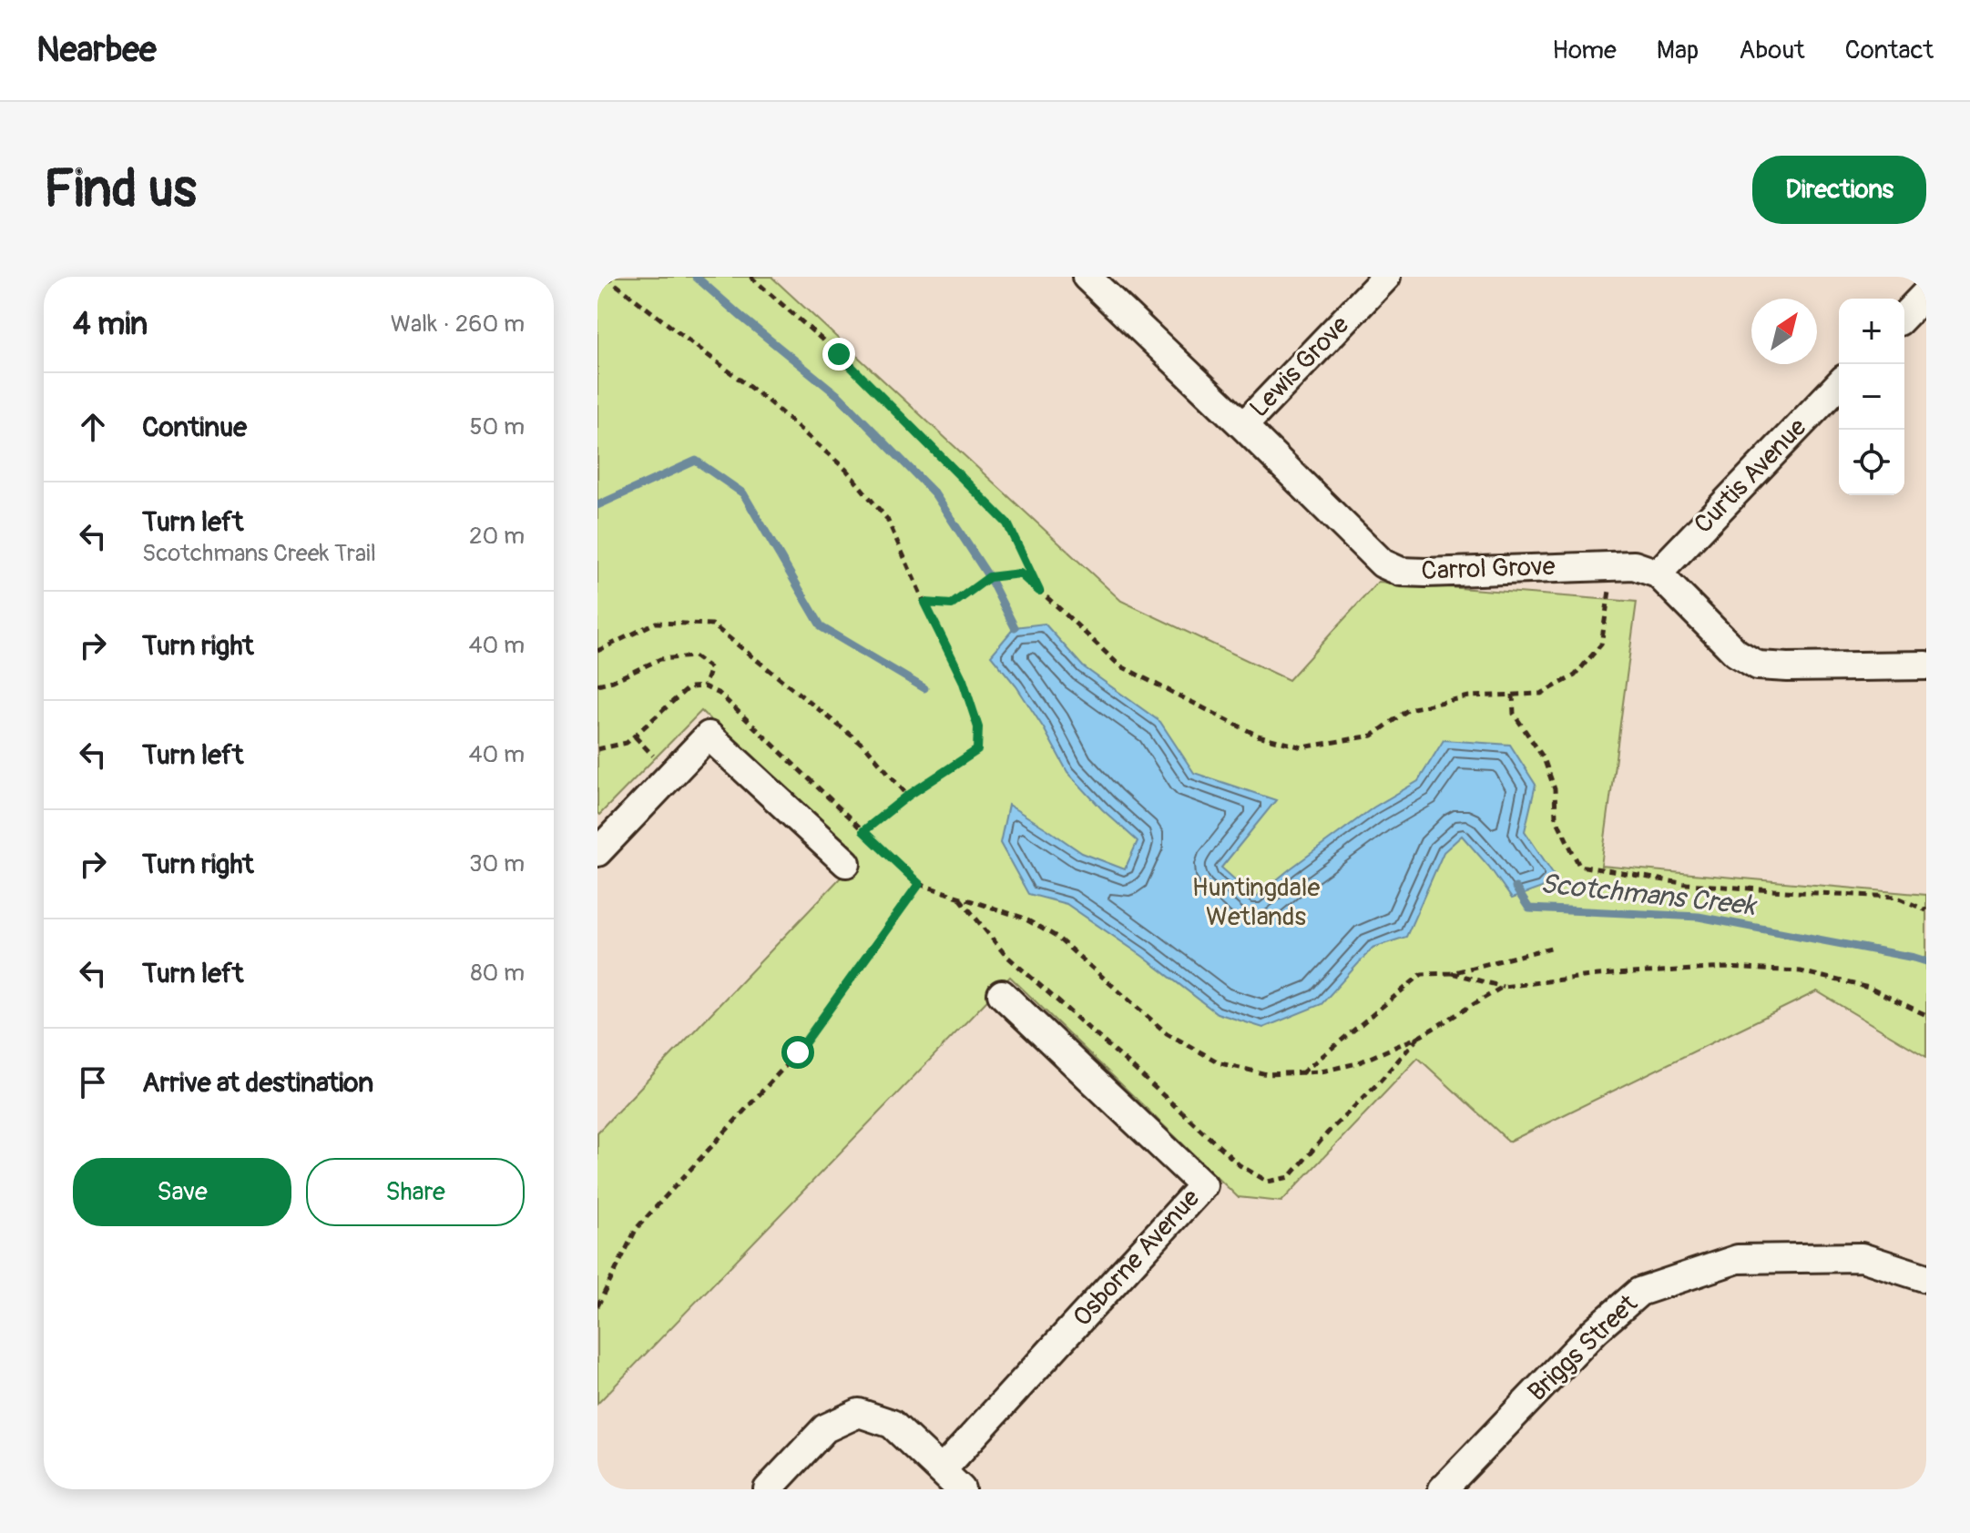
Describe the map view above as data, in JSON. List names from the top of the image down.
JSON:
{
  "streets": {
    "street": [
      "Lewis Grove",
      "Curtis Avenue",
      "Carrol Grove",
      "Osborne Avenue",
      "Briggs Street"
    ]
  },
  "crossings": [
    ["Lewis Grove", "Carrol Grove"],
    ["Curtis Avenue", "Carrol Grove"]
  ],
  "water": ["Scotchmans Creek"],
  "parks": ["Huntingdale Wetlands"],
  "north": "top right",
  "page": {
    "header": "Nearbee",
    "nav": [
      "Home",
      "Map",
      "About",
      "Contact"
    ],
    "buttons": [
      "Directions",
      ["Save", "Share"]
    ],
    "title": "Find us",
    "heading": ["4 min", "Walk · 260 m"],
    "map_buttons": ["+", "−"],
    "list": [
      ["Continue", "50 m"],
      ["Turn left", "Scotchmans Creek Trail", "20 m"],
      ["Turn right", "40 m"],
      ["Turn left", "40 m"],
      ["Turn right", "30 m"],
      ["Turn left", "80 m"],
      "Arrive at destination"
    ]
  }
}
